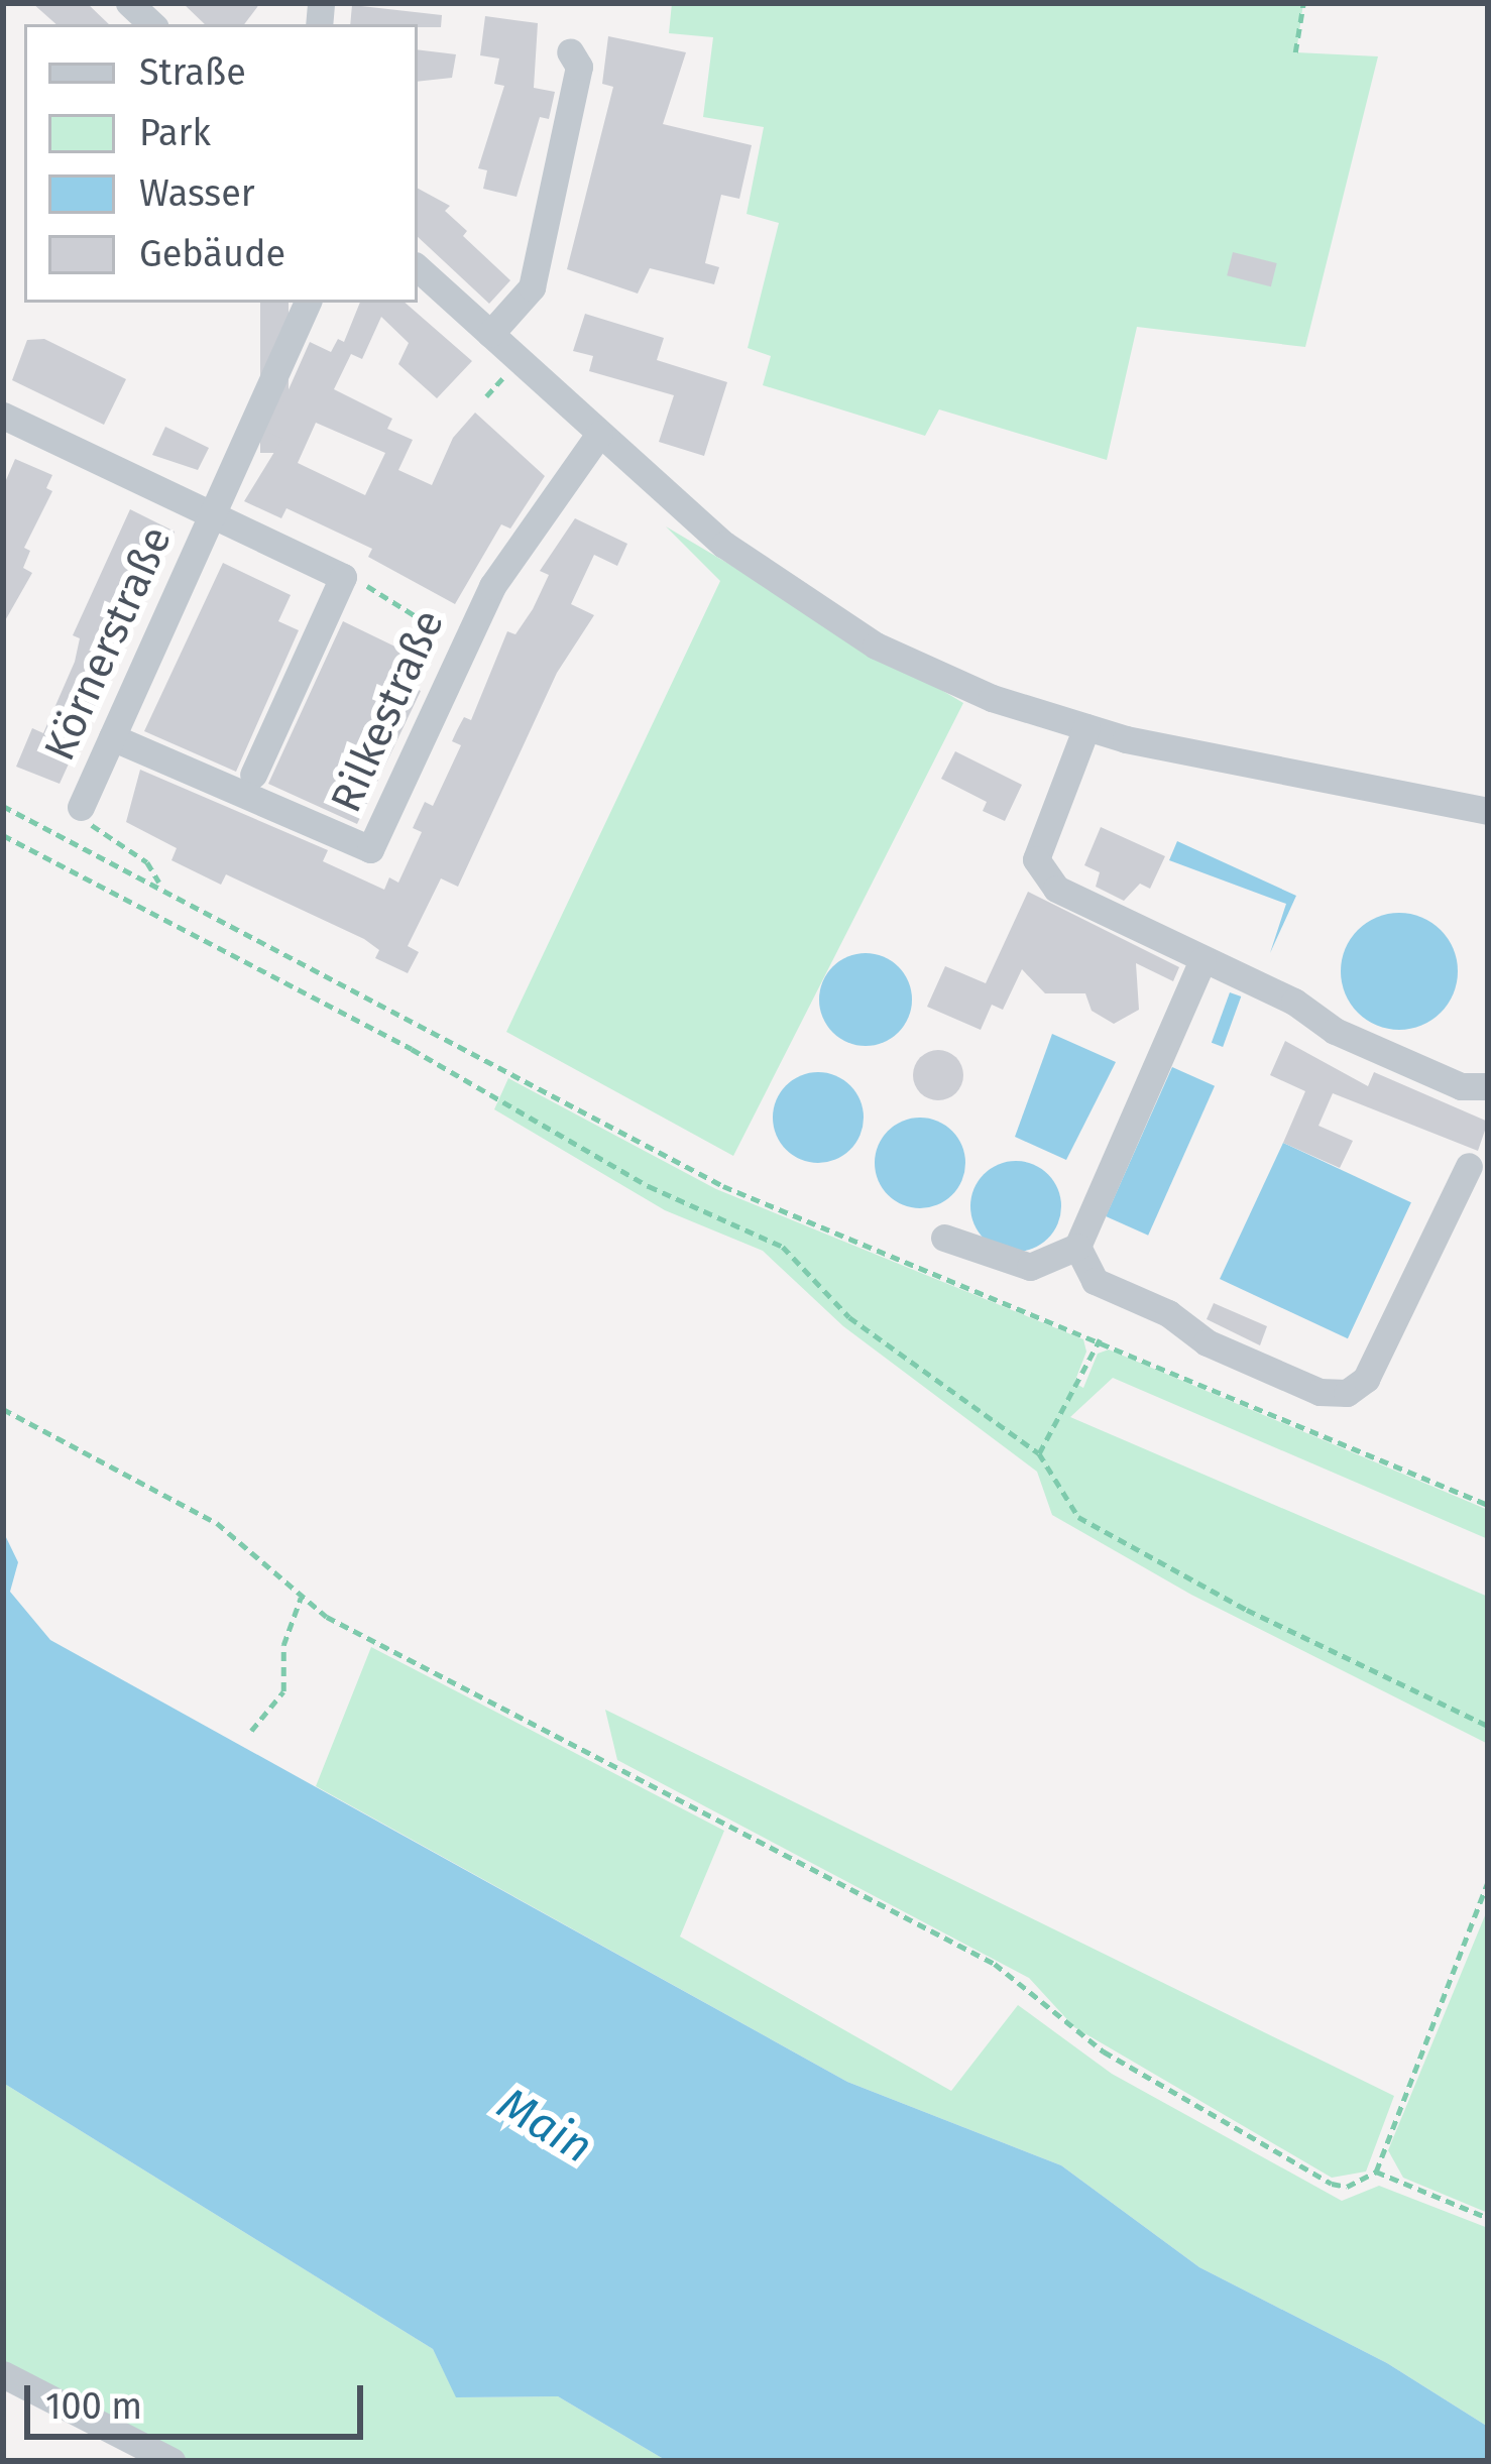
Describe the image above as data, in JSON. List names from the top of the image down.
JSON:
{
  "streets": {
    "street": ["Körnerstraße", "Rilkestraße"]
  },
  "crossings": [
    ["Körnerstraße", "Rilkestraße"]
  ],
  "water": ["Main"],
  "legend": [
    "Straße",
    "Park",
    "Wasser",
    "Gebäude"
  ],
  "scale_bar": "100 m"
}
